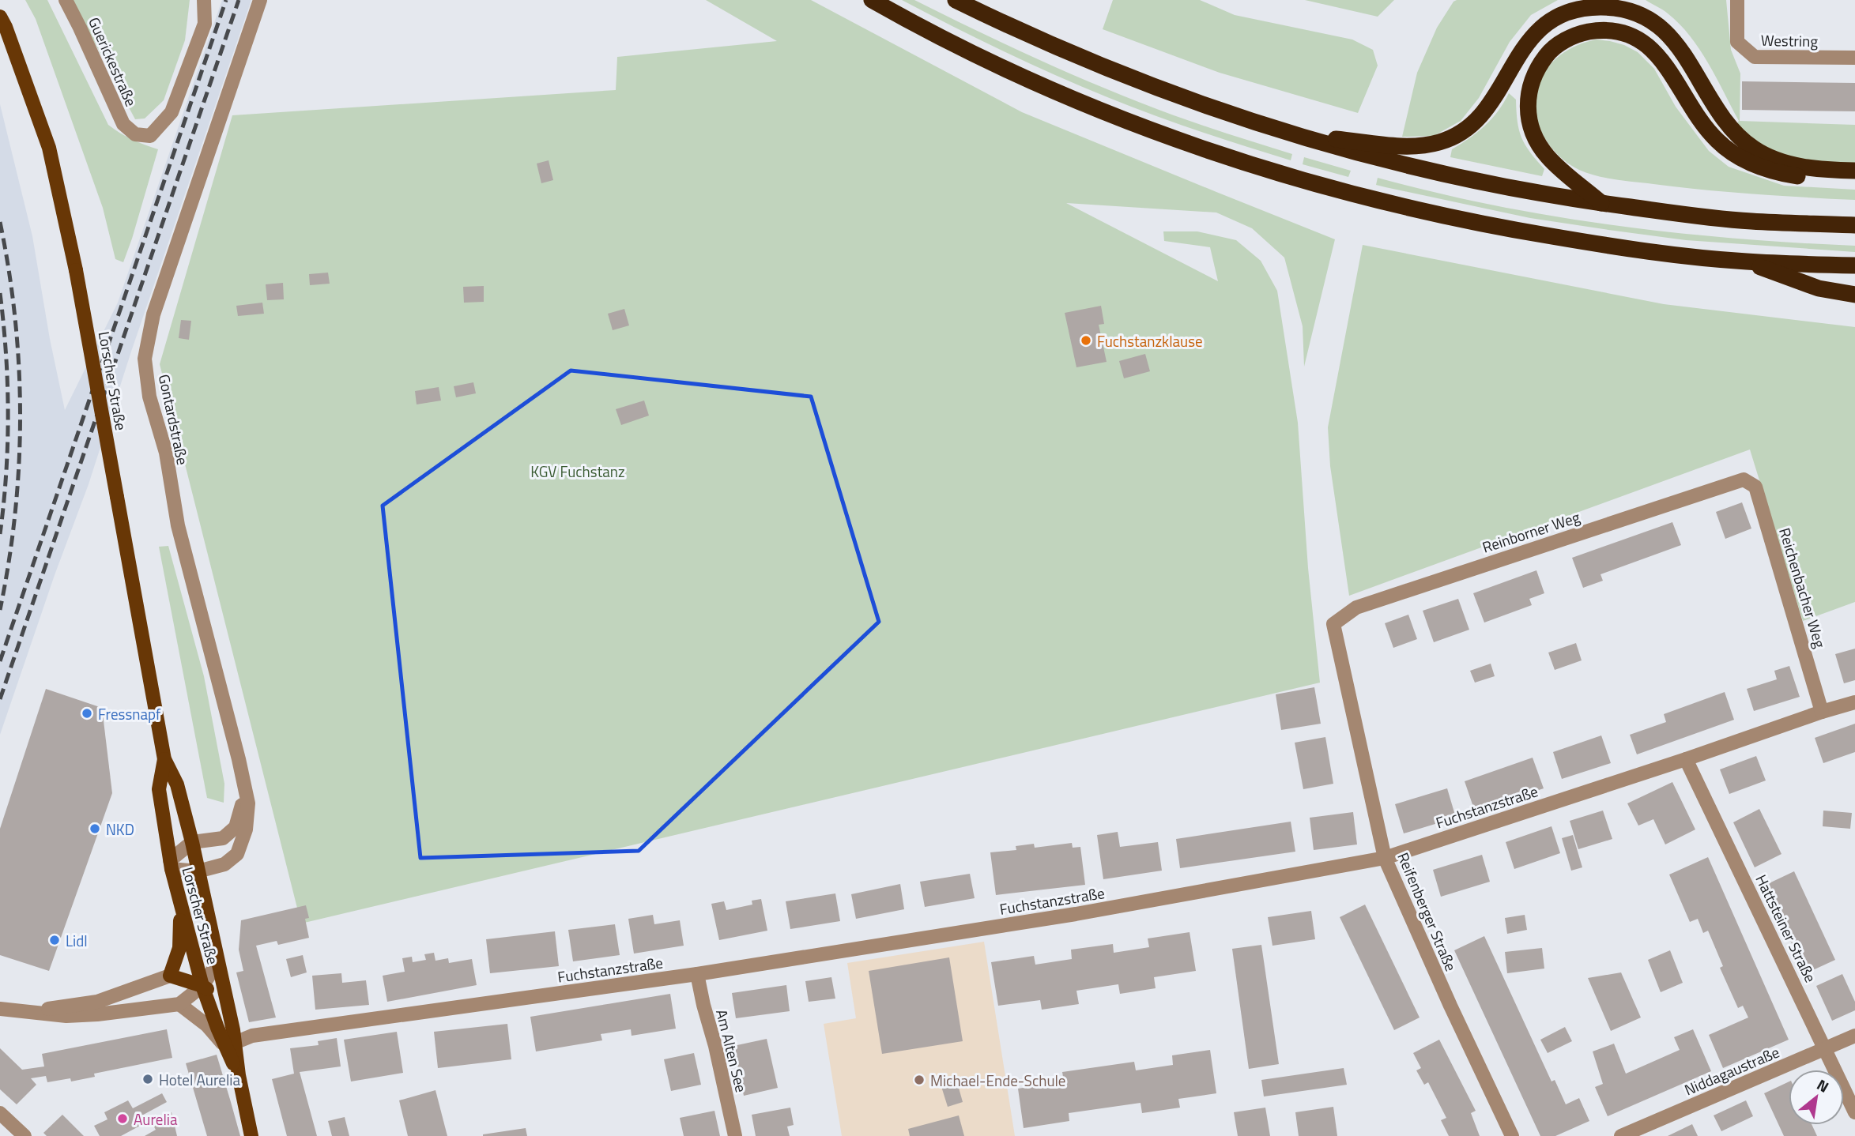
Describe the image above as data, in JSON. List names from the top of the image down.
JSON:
{
  "streets": {
    "main road": ["Lorscher Straße"],
    "street": [
      "Westring",
      "Guerickestraße",
      "Gontardstraße",
      "Reinborner Weg",
      "Reichenbacher Weg",
      "Fuchstanzstraße",
      "Reifenberger Straße",
      "Hattsteiner Straße",
      "Am Alten See",
      "Niddagaustraße"
    ]
  },
  "crossings": [
    ["Lorscher Straße", "Gontardstraße"],
    ["Lorscher Straße", "Fuchstanzstraße"],
    ["Reinborner Weg", "Reichenbacher Weg"],
    ["Reinborner Weg", "Reifenberger Straße"],
    ["Reichenbacher Weg", "Fuchstanzstraße"],
    ["Fuchstanzstraße", "Reifenberger Straße"],
    ["Fuchstanzstraße", "Hattsteiner Straße"],
    ["Fuchstanzstraße", "Am Alten See"],
    ["Hattsteiner Straße", "Niddagaustraße"]
  ],
  "parks": ["KGV Fuchstanz"],
  "places": [
    "Fuchstanzklause",
    "Fressnapf",
    "NKD",
    "Lidl",
    "Hotel Aurelia",
    "Michael-Ende-Schule",
    "Aurelia"
  ],
  "north": "top right"
}
